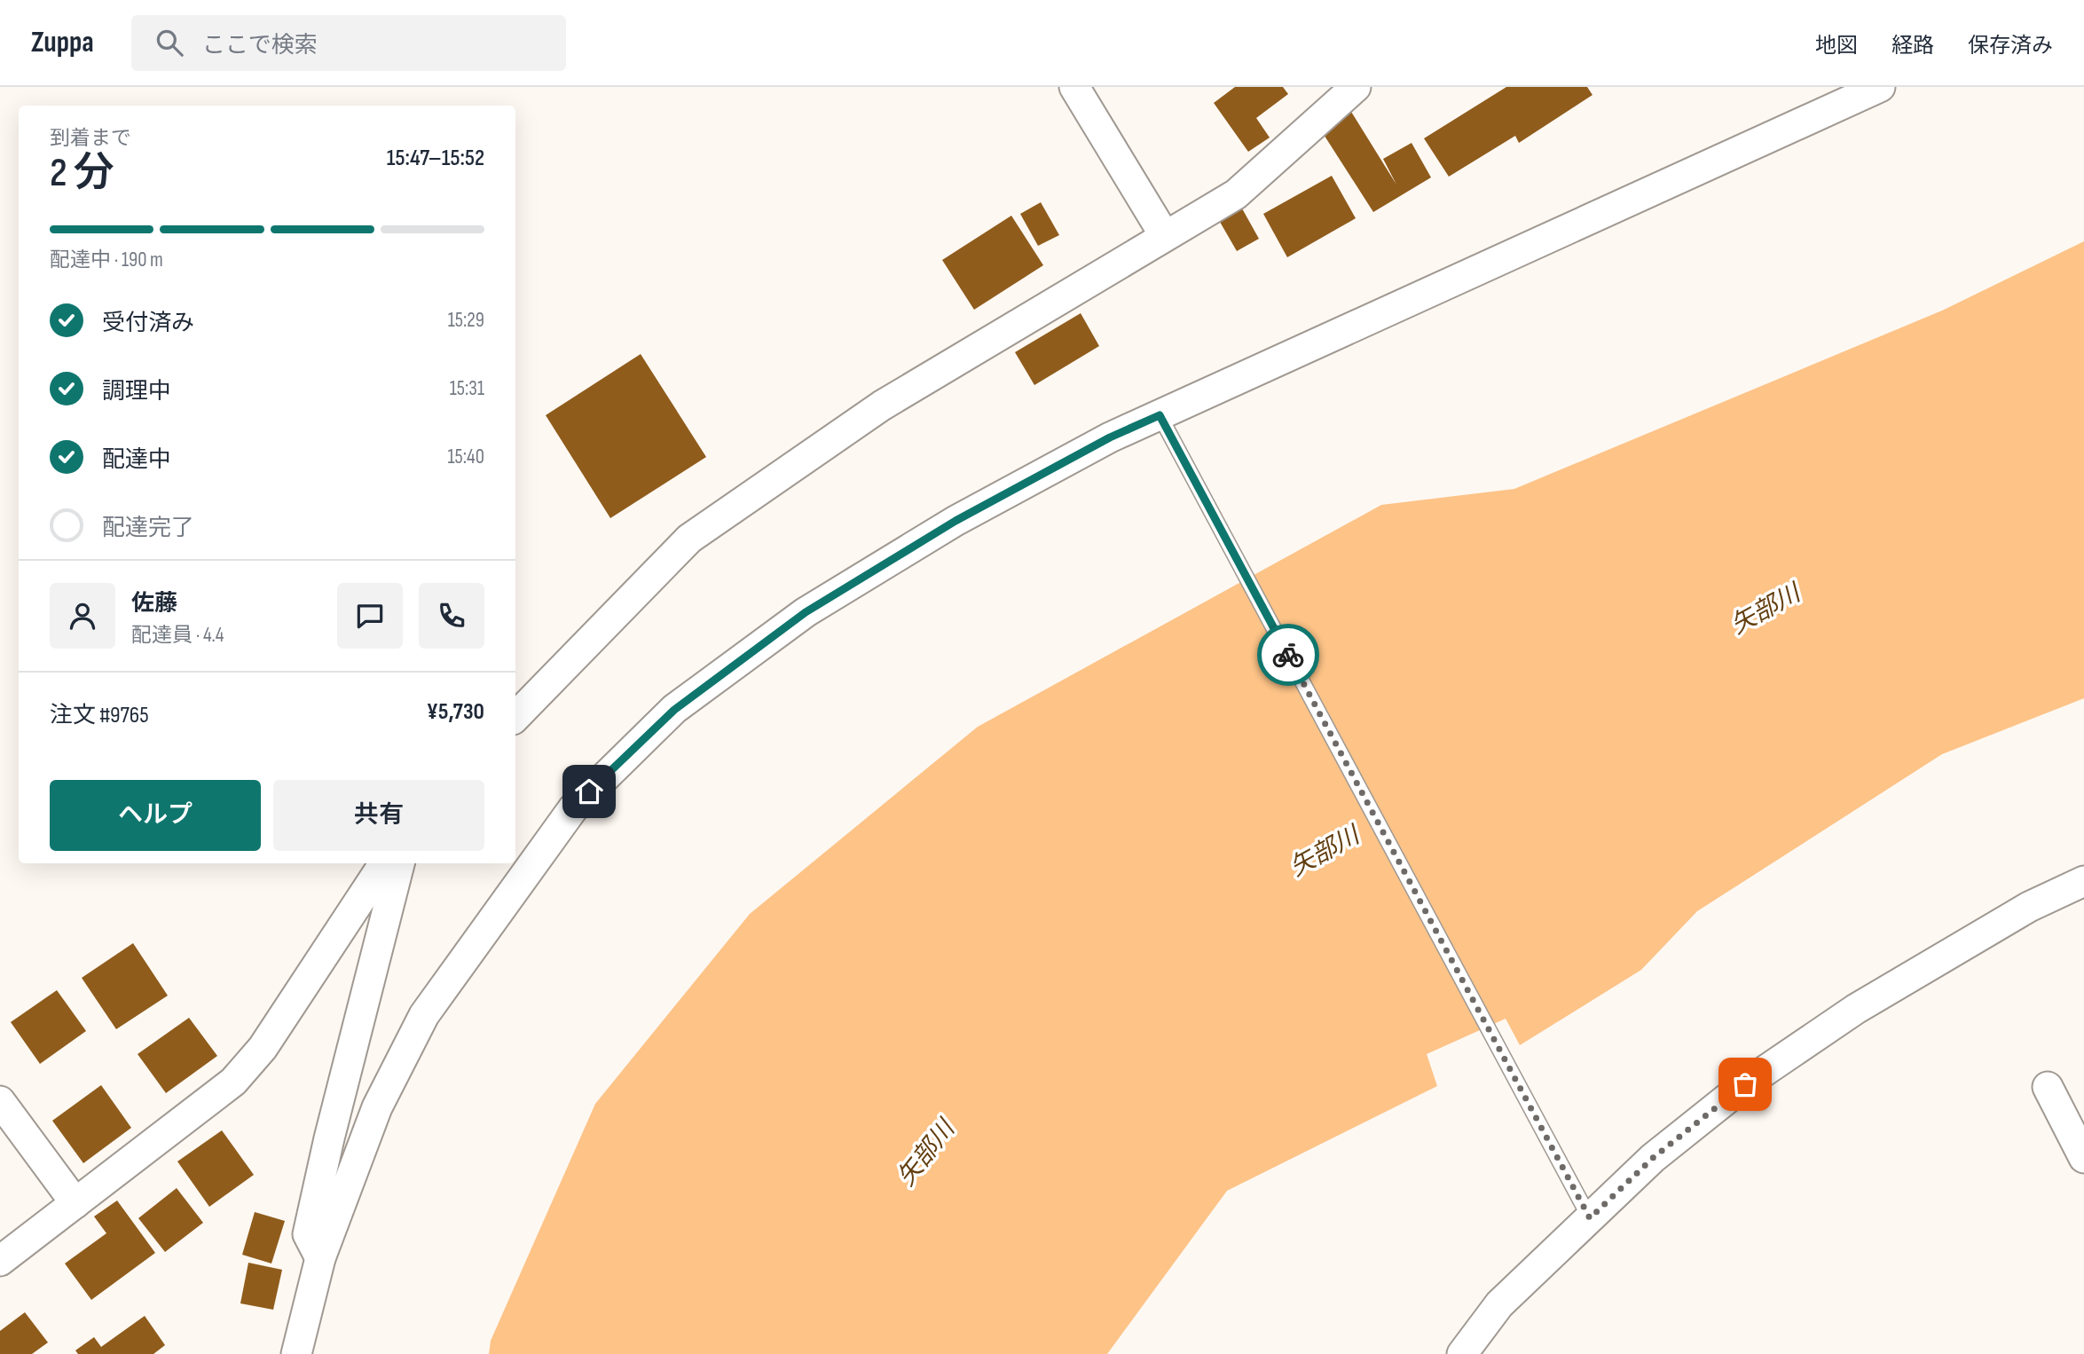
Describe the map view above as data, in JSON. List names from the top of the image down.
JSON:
{
  "water": ["矢部川"],
  "page": {
    "header": "Zuppa",
    "search": "ここで検索",
    "nav": ["地図", "経路", "保存済み"],
    "heading": ["2 分", "到着まで", "15:47–15:52"],
    "panel": [
      "佐藤",
      "配達員 · 4.4",
      "注文 #9765",
      "¥5,730"
    ],
    "bar": "配達中 · 190 m",
    "list": [
      ["受付済み", "15:29"],
      ["調理中", "15:31"],
      ["配達中", "15:40"],
      "配達完了"
    ],
    "buttons": ["ヘルプ", "共有"]
  }
}
